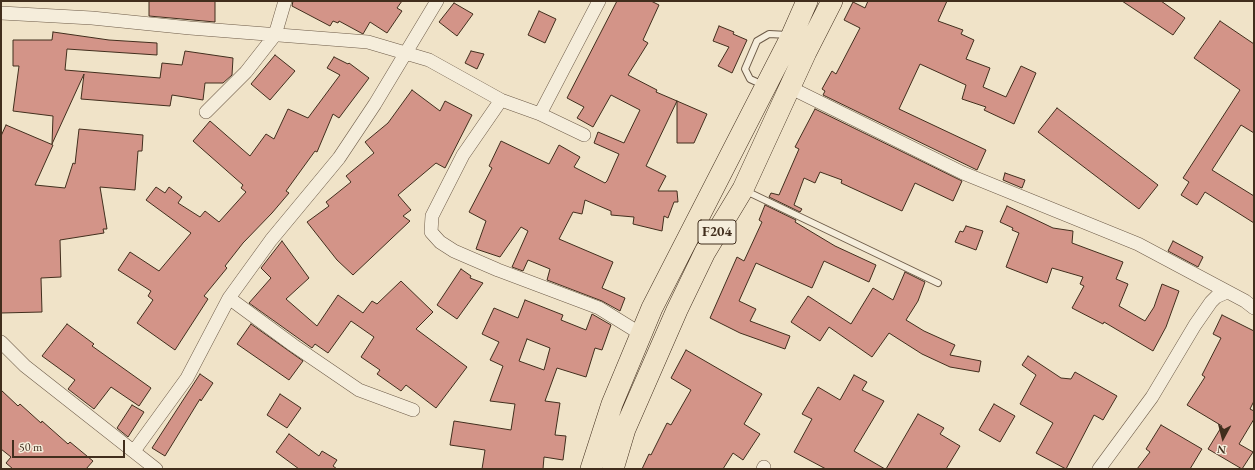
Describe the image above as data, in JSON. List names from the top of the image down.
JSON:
{
  "streets": {
    "main road": ["F204"]
  },
  "scale_bar": "50 m",
  "north": "bottom"
}
